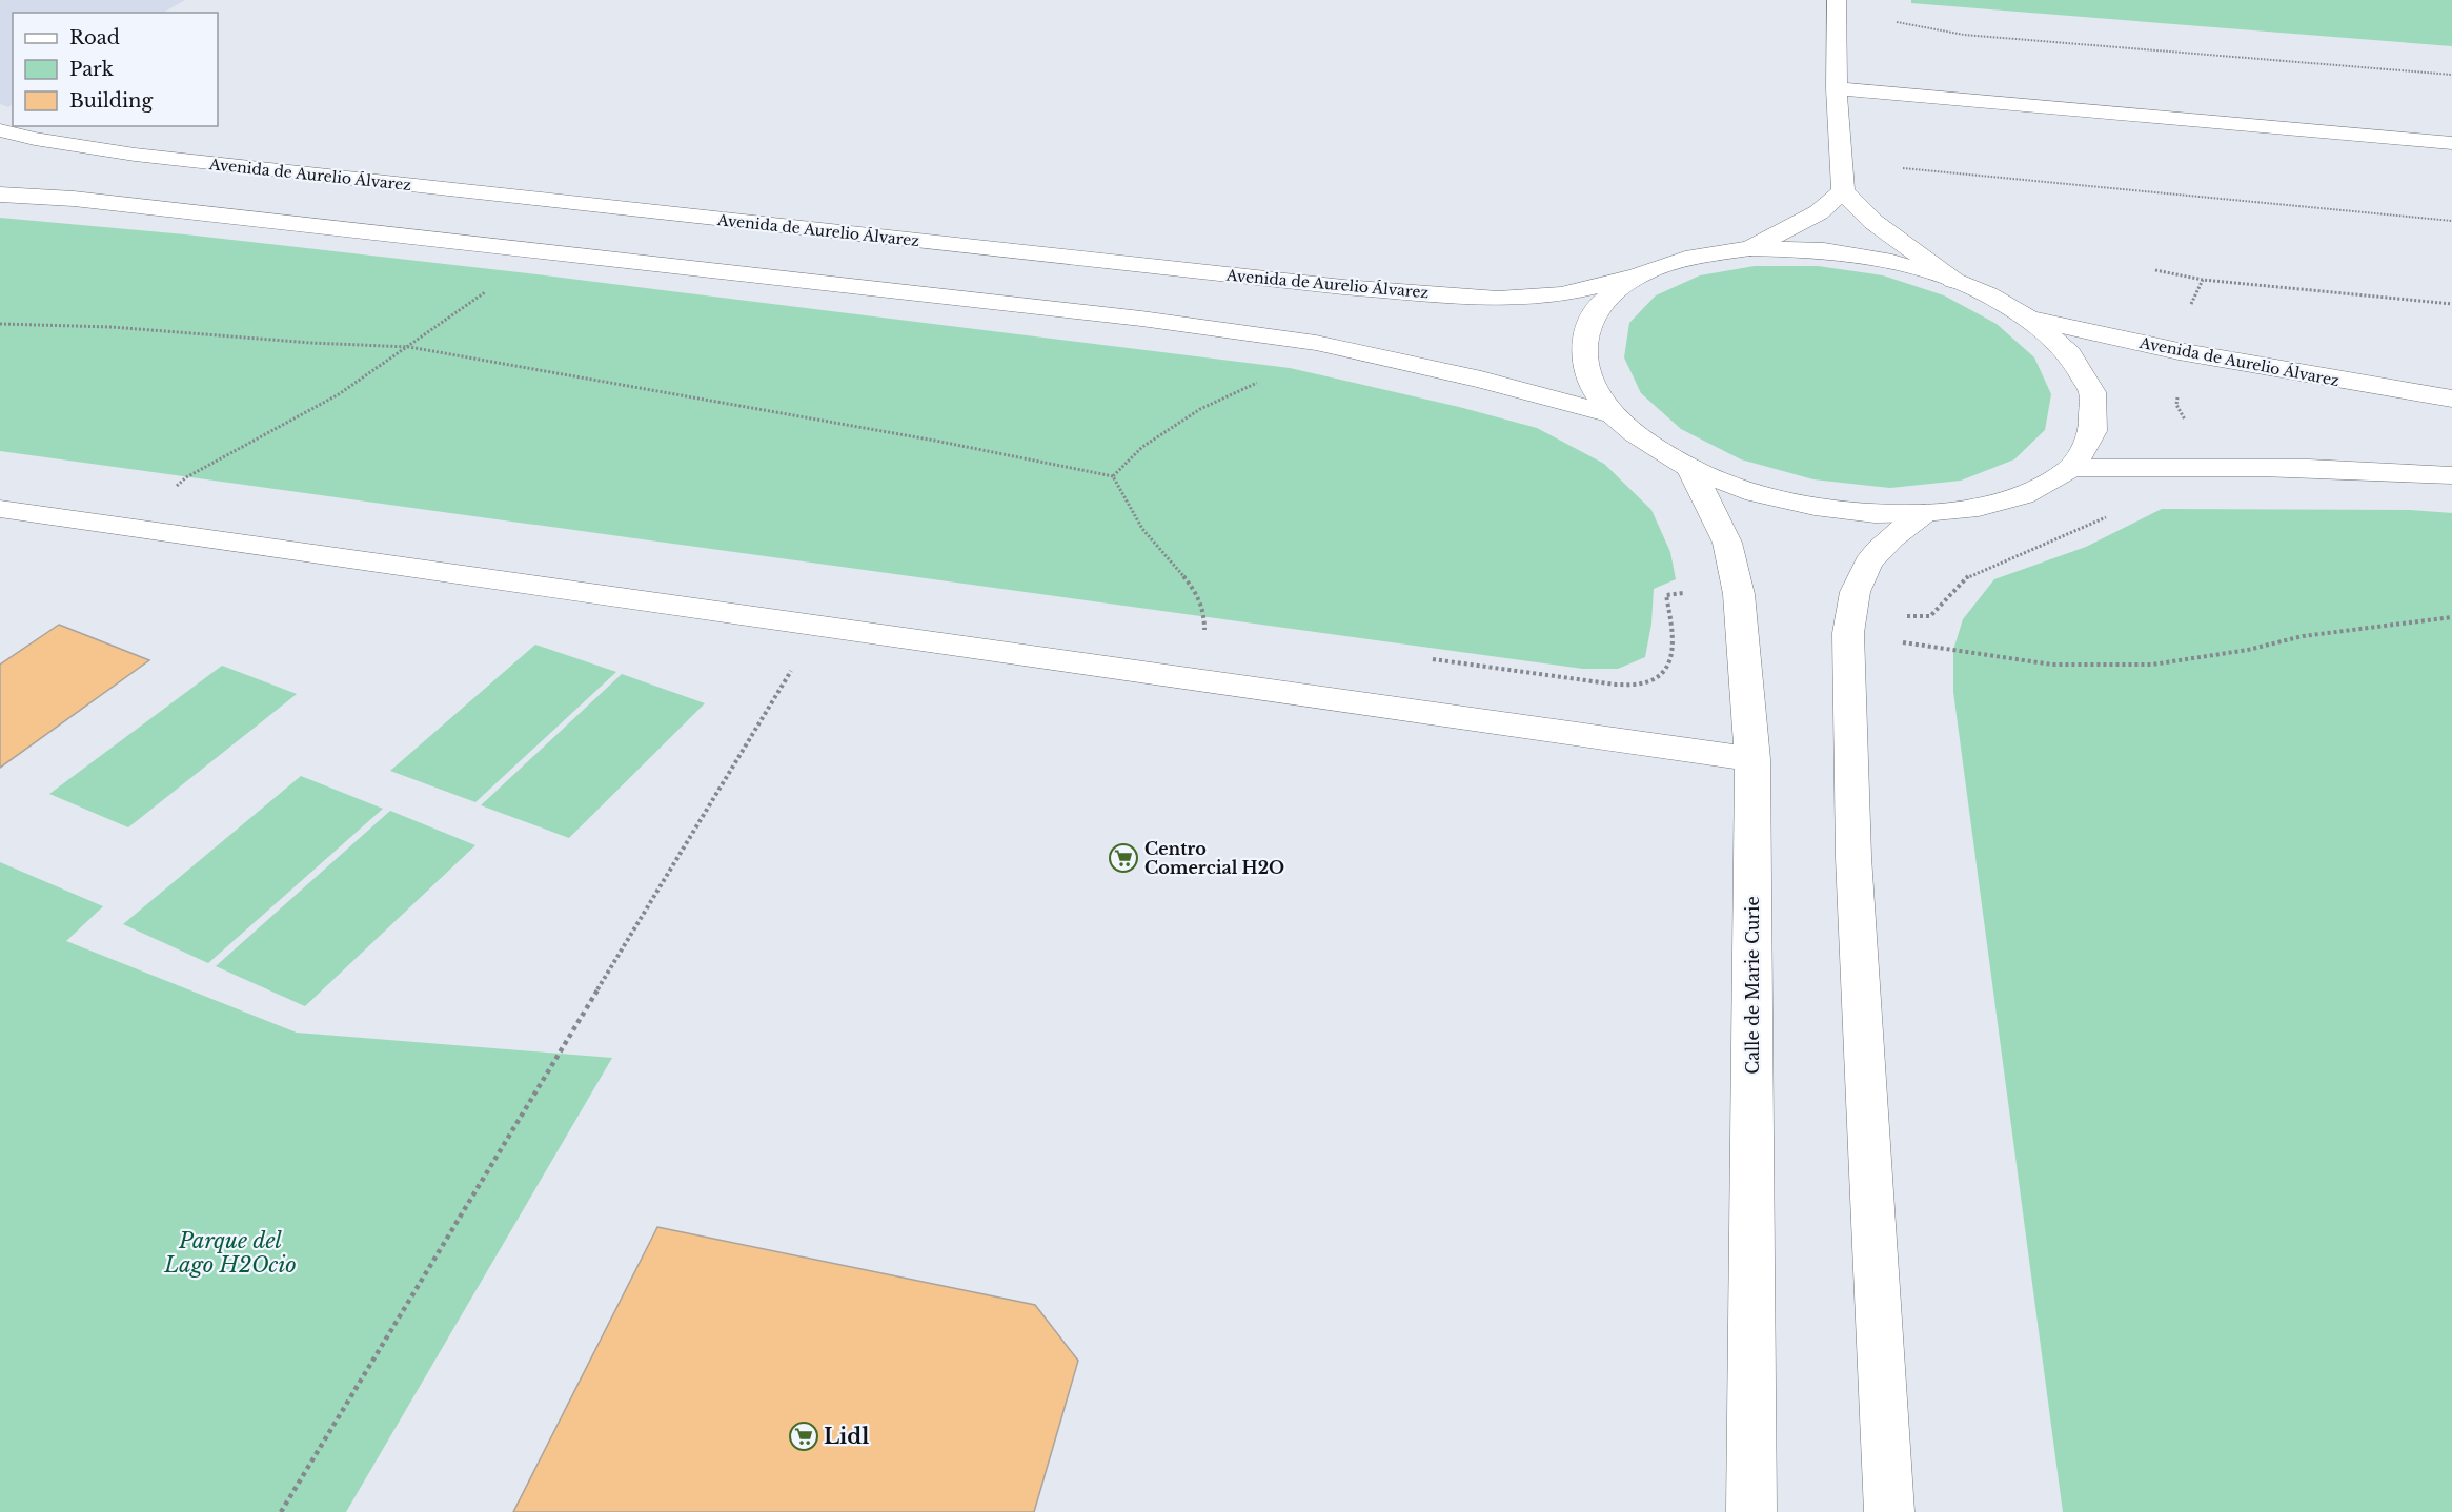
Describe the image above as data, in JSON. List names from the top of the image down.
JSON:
{
  "streets": {
    "main road": ["Avenida de Aurelio Álvarez", "Calle de Marie Curie"]
  },
  "parks": ["Parque del Lago H2Ocio"],
  "places": {
    "supermarket": ["Centro Comercial H2O", "Lidl"]
  },
  "legend": ["Road", "Park", "Building"]
}
